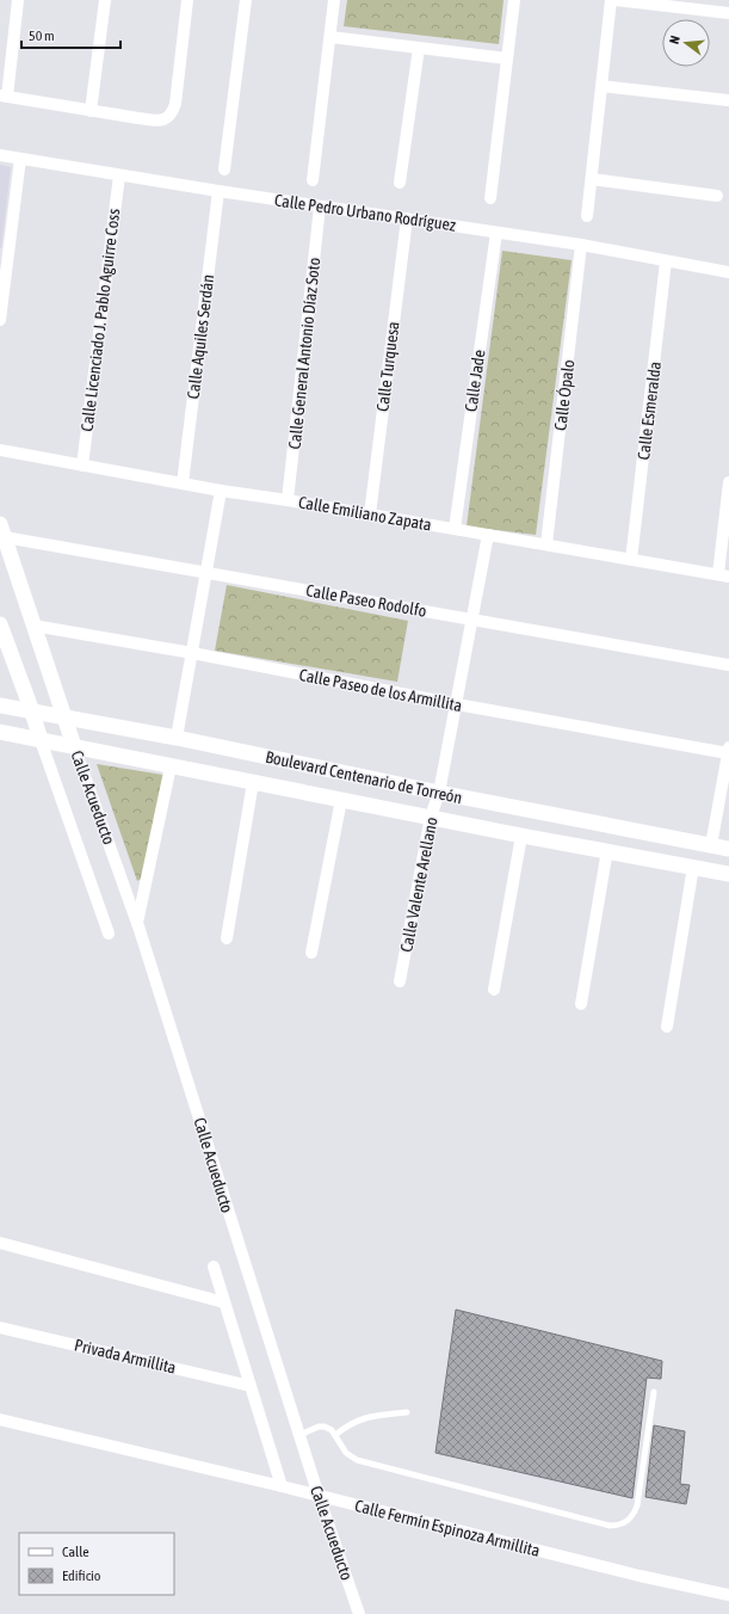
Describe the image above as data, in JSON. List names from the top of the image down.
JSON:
{
  "streets": {
    "street": [
      "Calle Pedro Urbano Rodríguez",
      "Calle Licenciado J. Pablo Aguirre Coss",
      "Calle Aquiles Serdán",
      "Calle General Antonio Díaz Soto",
      "Calle Turquesa",
      "Calle Jade",
      "Calle Ópalo",
      "Calle Esmeralda",
      "Calle Emiliano Zapata",
      "Calle Paseo Rodolfo",
      "Calle Paseo de los Armillita",
      "Boulevard Centenario de Torreón",
      "Calle Acueducto",
      "Calle Valente Arellano",
      "Privada Armillita",
      "Calle Fermín Espinoza Armillita"
    ]
  },
  "crossings": [
    ["Calle Pedro Urbano Rodríguez", "Calle Licenciado J. Pablo Aguirre Coss"],
    ["Calle Pedro Urbano Rodríguez", "Calle Aquiles Serdán"],
    ["Calle Pedro Urbano Rodríguez", "Calle General Antonio Díaz Soto"],
    ["Calle Pedro Urbano Rodríguez", "Calle Turquesa"],
    ["Calle Pedro Urbano Rodríguez", "Calle Jade"],
    ["Calle Pedro Urbano Rodríguez", "Calle Ópalo"],
    ["Calle Pedro Urbano Rodríguez", "Calle Esmeralda"],
    ["Calle Licenciado J. Pablo Aguirre Coss", "Calle Emiliano Zapata"],
    ["Calle Aquiles Serdán", "Calle Emiliano Zapata"],
    ["Calle General Antonio Díaz Soto", "Calle Emiliano Zapata"],
    ["Calle Turquesa", "Calle Emiliano Zapata"],
    ["Calle Jade", "Calle Emiliano Zapata"],
    ["Calle Ópalo", "Calle Emiliano Zapata"],
    ["Calle Esmeralda", "Calle Emiliano Zapata"],
    ["Calle Emiliano Zapata", "Calle Valente Arellano"],
    ["Calle Paseo Rodolfo", "Calle Acueducto"],
    ["Calle Paseo Rodolfo", "Calle Valente Arellano"],
    ["Calle Paseo de los Armillita", "Calle Acueducto"],
    ["Calle Paseo de los Armillita", "Calle Valente Arellano"],
    ["Boulevard Centenario de Torreón", "Calle Acueducto"],
    ["Boulevard Centenario de Torreón", "Calle Valente Arellano"],
    ["Calle Acueducto", "Calle Fermín Espinoza Armillita"]
  ],
  "legend": ["Calle", "Edificio"],
  "scale_bar": "50 m",
  "north": "left"
}
